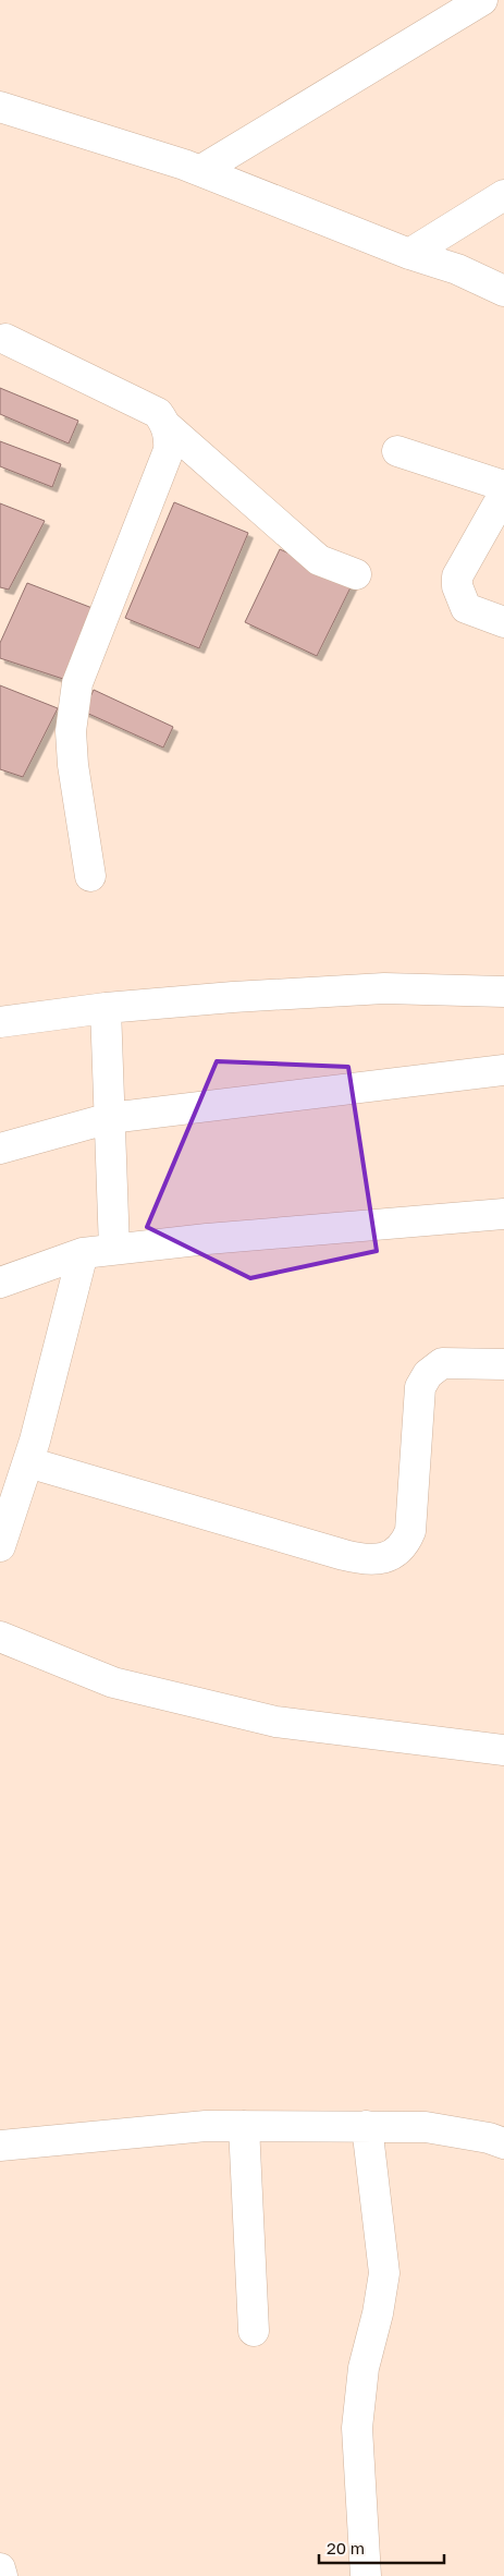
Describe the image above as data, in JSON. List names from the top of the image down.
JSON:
{
  "scale_bar": "20 m"
}
